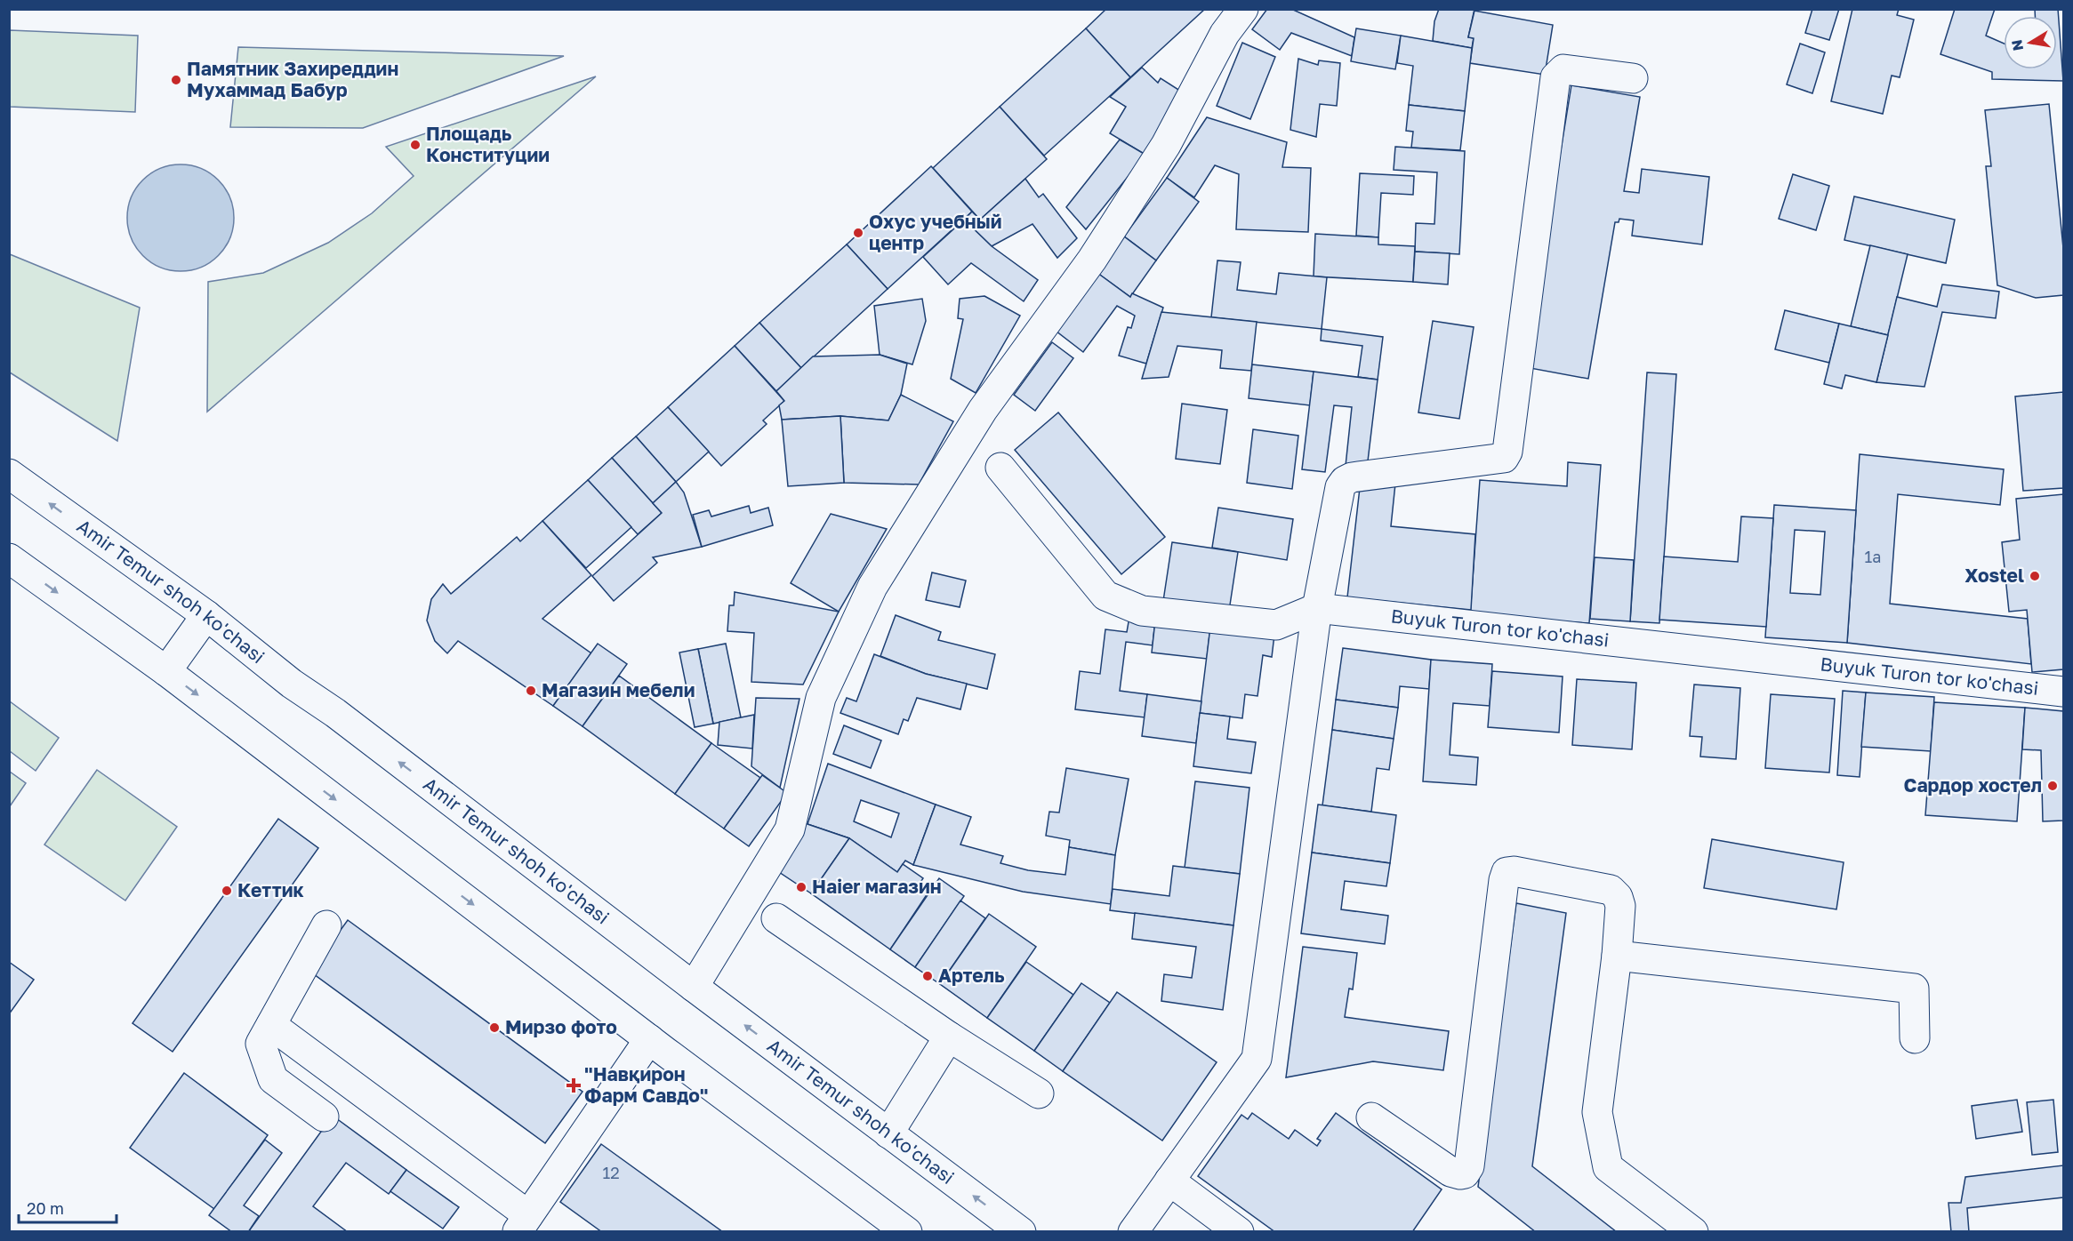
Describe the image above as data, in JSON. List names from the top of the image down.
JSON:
{
  "streets": {
    "street": ["Amir Temur shoh ko'chasi", "Buyuk Turon tor ko'chasi"]
  },
  "places": {
    "other": [
      "Памятник Захиреддин Мухаммад Бабур",
      "Площадь Конституции",
      "Охус учебный центр",
      "Xostel",
      "Магазин мебели",
      "Сардор хостел",
      "Haier магазин",
      "Кеттик",
      "Артель",
      "Мирзо фото"
    ],
    "health": ["\"Навқирон Фарм Савдо\""]
  },
  "house_numbers": ["1a", "12"],
  "scale_bar": "20 m",
  "north": "left"
}
